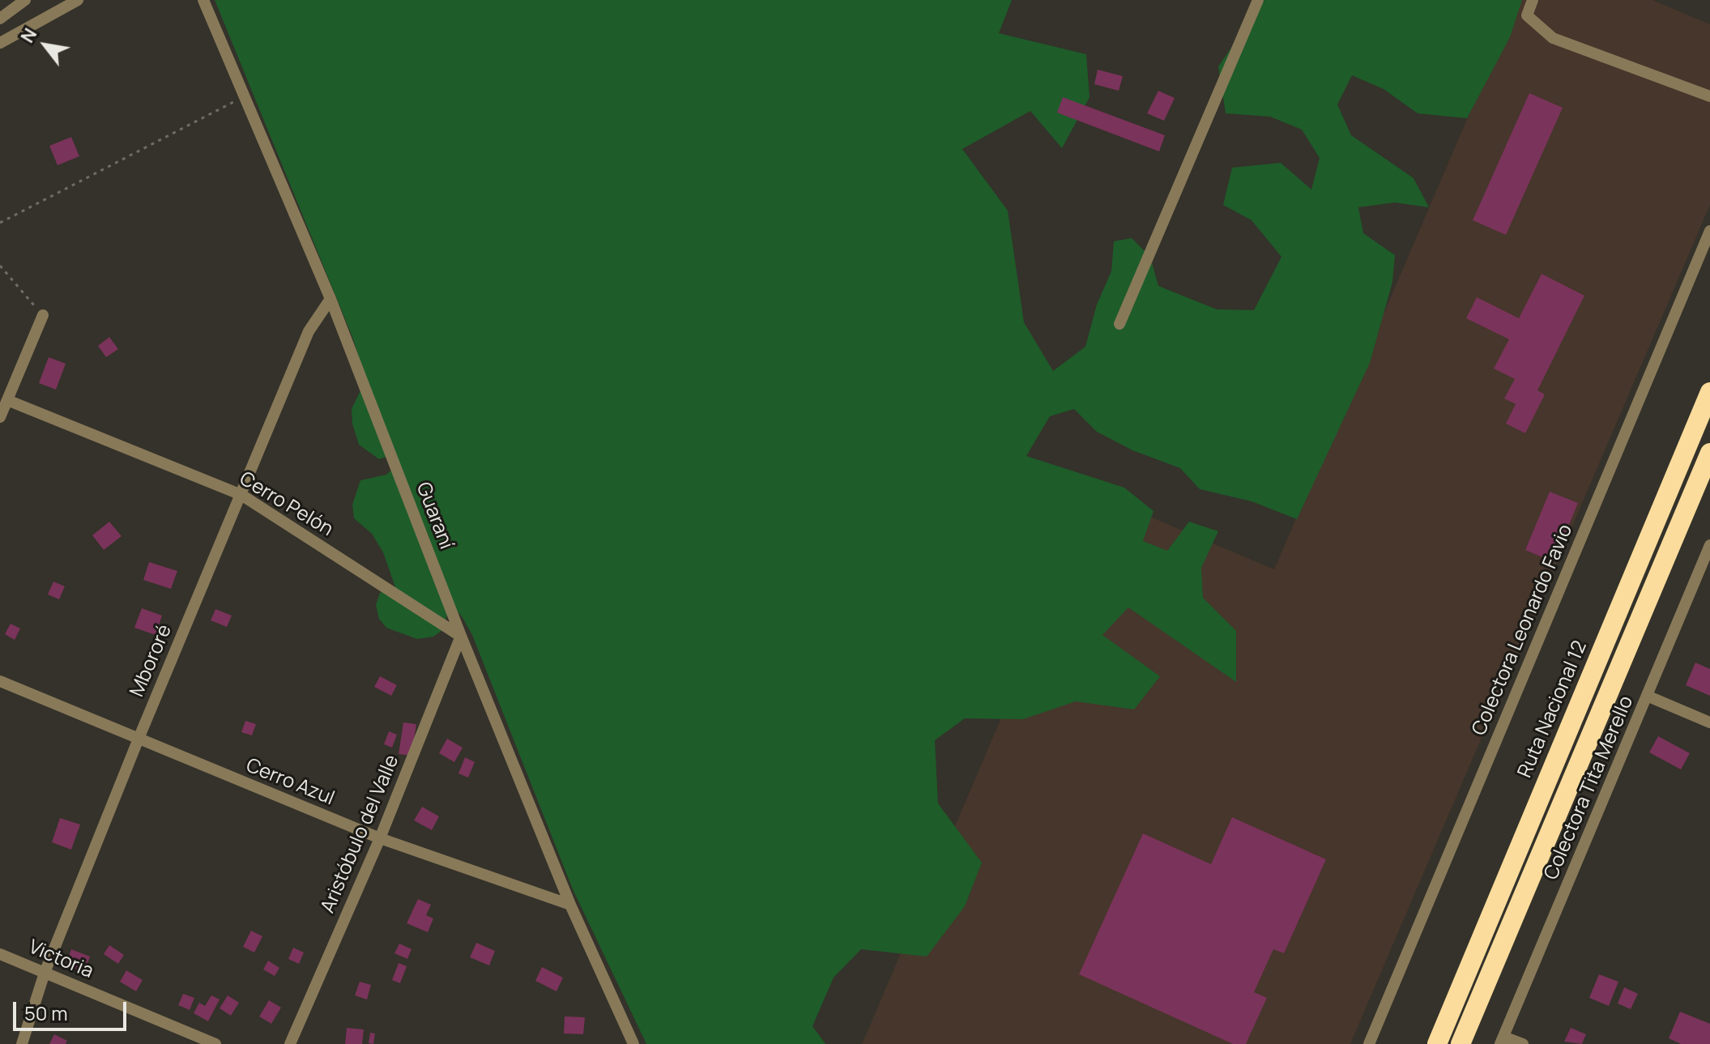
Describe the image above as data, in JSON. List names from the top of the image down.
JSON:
{
  "streets": {
    "highway": ["Ruta Nacional 12"],
    "street": [
      "Cerro Pelón",
      "Guaraní",
      "Colectora Leonardo Favio",
      "Mbororé",
      "Cerro Azul",
      "Colectora Tita Merello",
      "Aristóbulo del Valle",
      "Victoria"
    ]
  },
  "crossings": [
    ["Cerro Pelón", "Guaraní"],
    ["Cerro Pelón", "Mbororé"],
    ["Cerro Pelón", "Aristóbulo del Valle"],
    ["Guaraní", "Mbororé"],
    ["Guaraní", "Cerro Azul"],
    ["Guaraní", "Aristóbulo del Valle"],
    ["Mbororé", "Cerro Azul"],
    ["Mbororé", "Victoria"],
    ["Cerro Azul", "Aristóbulo del Valle"]
  ],
  "scale_bar": "50 m",
  "north": "top left"
}
